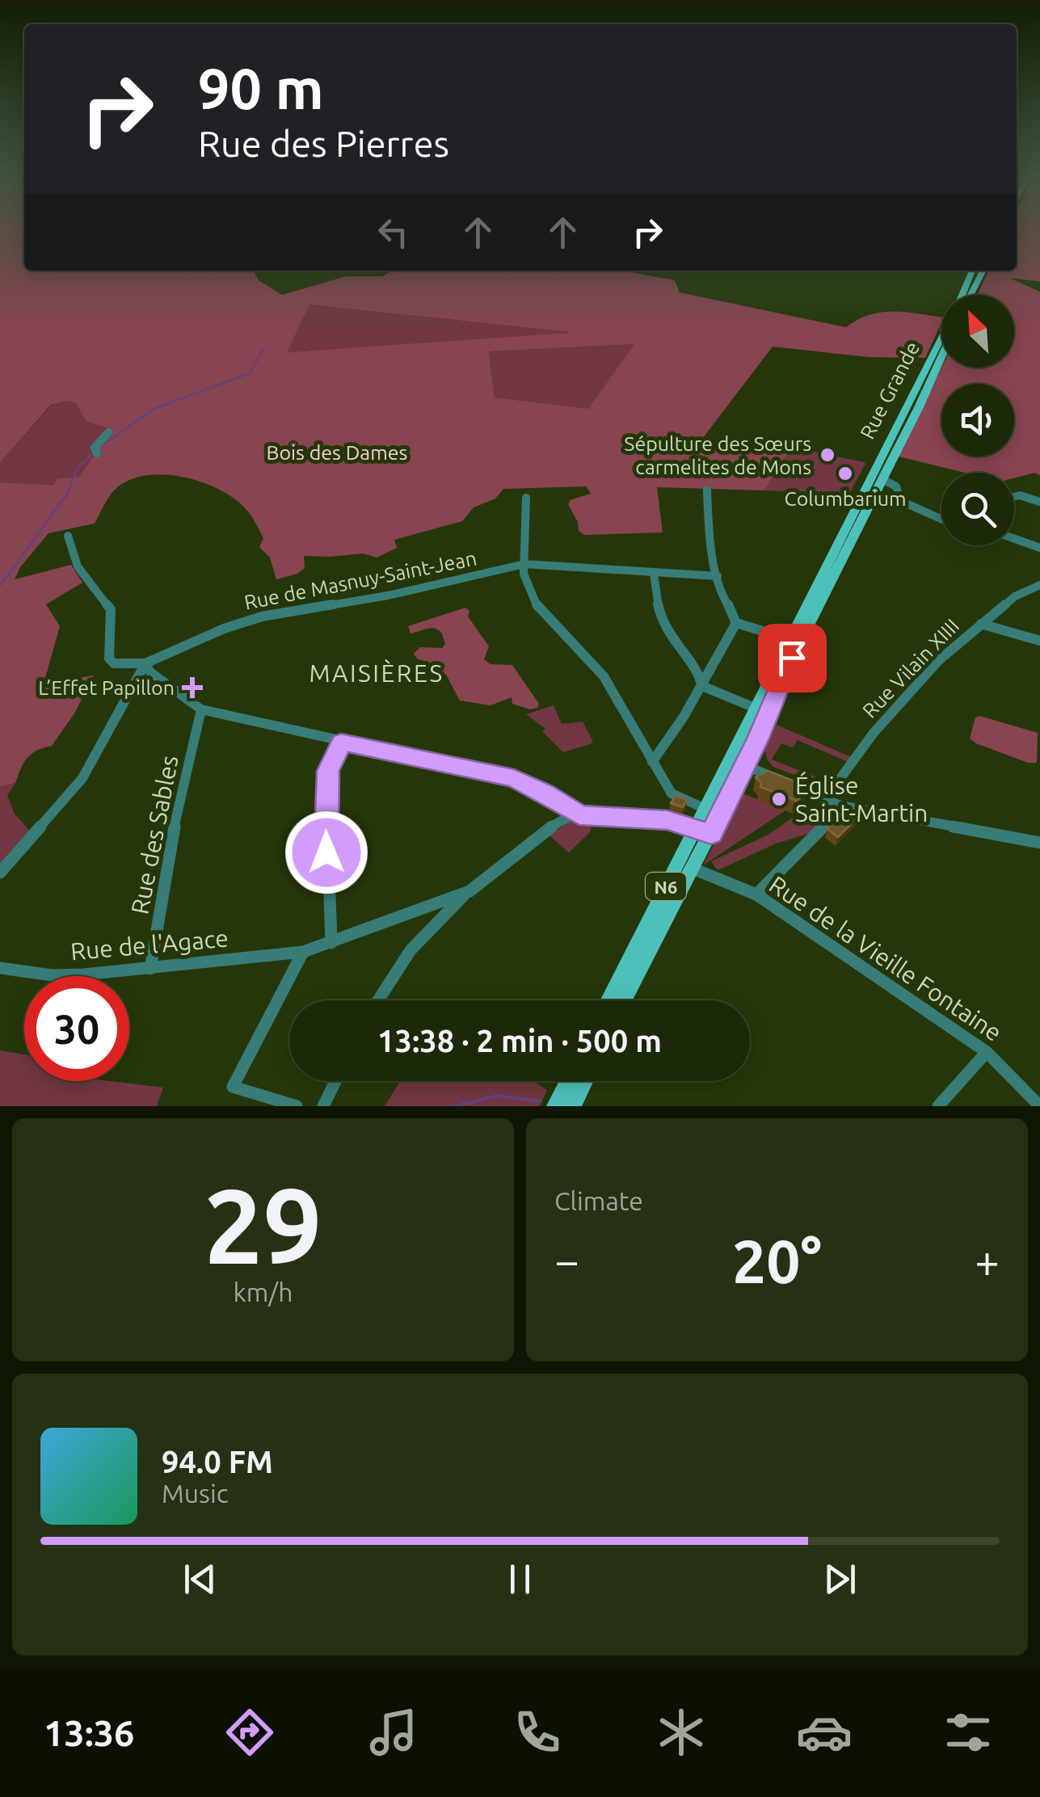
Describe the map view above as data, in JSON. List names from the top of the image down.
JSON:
{
  "streets": {
    "main road": ["Rue Grande", "N6"],
    "street": [
      "Rue de Masnuy-Saint-Jean",
      "Rue Vilain XIIII",
      "Rue des Sables",
      "Rue de l'Agace",
      "Rue de la Vieille Fontaine"
    ]
  },
  "crossings": [
    ["Rue Grande", "Rue de la Vieille Fontaine"],
    ["Rue des Sables", "Rue de l'Agace"]
  ],
  "districts": ["MAISIÈRES"],
  "parks": ["Bois des Dames"],
  "places": {
    "other": ["Sépulture des Sœurs carmelites de Mons", "Columbarium", "Église Saint-Martin"],
    "health": ["L’Effet Papillon"]
  },
  "north": "top left",
  "page": {
    "turn": ["90 m", "Rue des Pierres"],
    "limit": "30",
    "trip": "13:38 · 2 min · 500 m",
    "tile": [
      ["29", "km/h"],
      "Climate"
    ],
    "heat": ["−", "20°", "+"],
    "song": ["94.0 FM", "Music"],
    "tabs": "13:36"
  }
}
